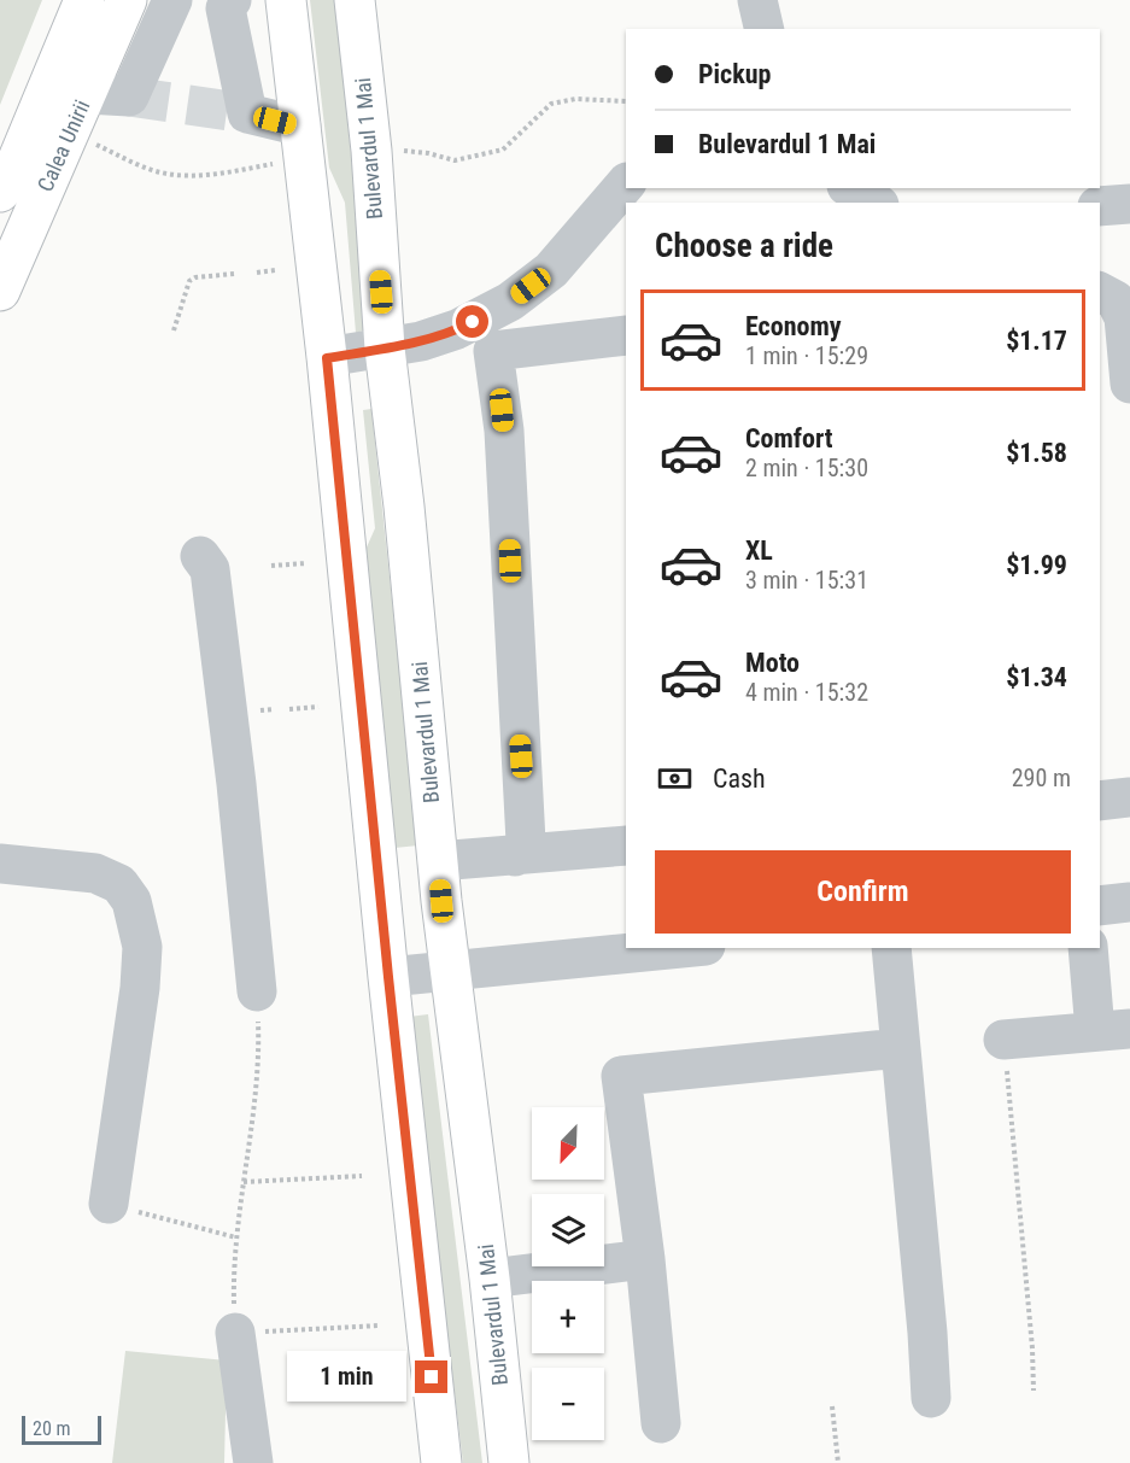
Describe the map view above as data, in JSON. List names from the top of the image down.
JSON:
{
  "streets": {
    "main road": ["Calea Unirii", "Bulevardul 1 Mai"]
  },
  "scale_bar": "20 m",
  "north": "bottom left",
  "page": {
    "banner": ["Pickup", "Bulevardul 1 Mai"],
    "heading": "Choose a ride",
    "list": [
      {
        "name": "Economy",
        "note": "1 min · 15:29",
        "value": "$1.17"
      },
      {
        "name": "Comfort",
        "note": "2 min · 15:30",
        "value": "$1.58"
      },
      {
        "name": "XL",
        "note": "3 min · 15:31",
        "value": "$1.99"
      },
      {
        "name": "Moto",
        "note": "4 min · 15:32",
        "value": "$1.34"
      }
    ],
    "pay": ["Cash", "290 m"],
    "buttons": "Confirm",
    "map_buttons": ["+", "−"],
    "bubble": "1 min",
    "scale": "20 m"
  }
}
